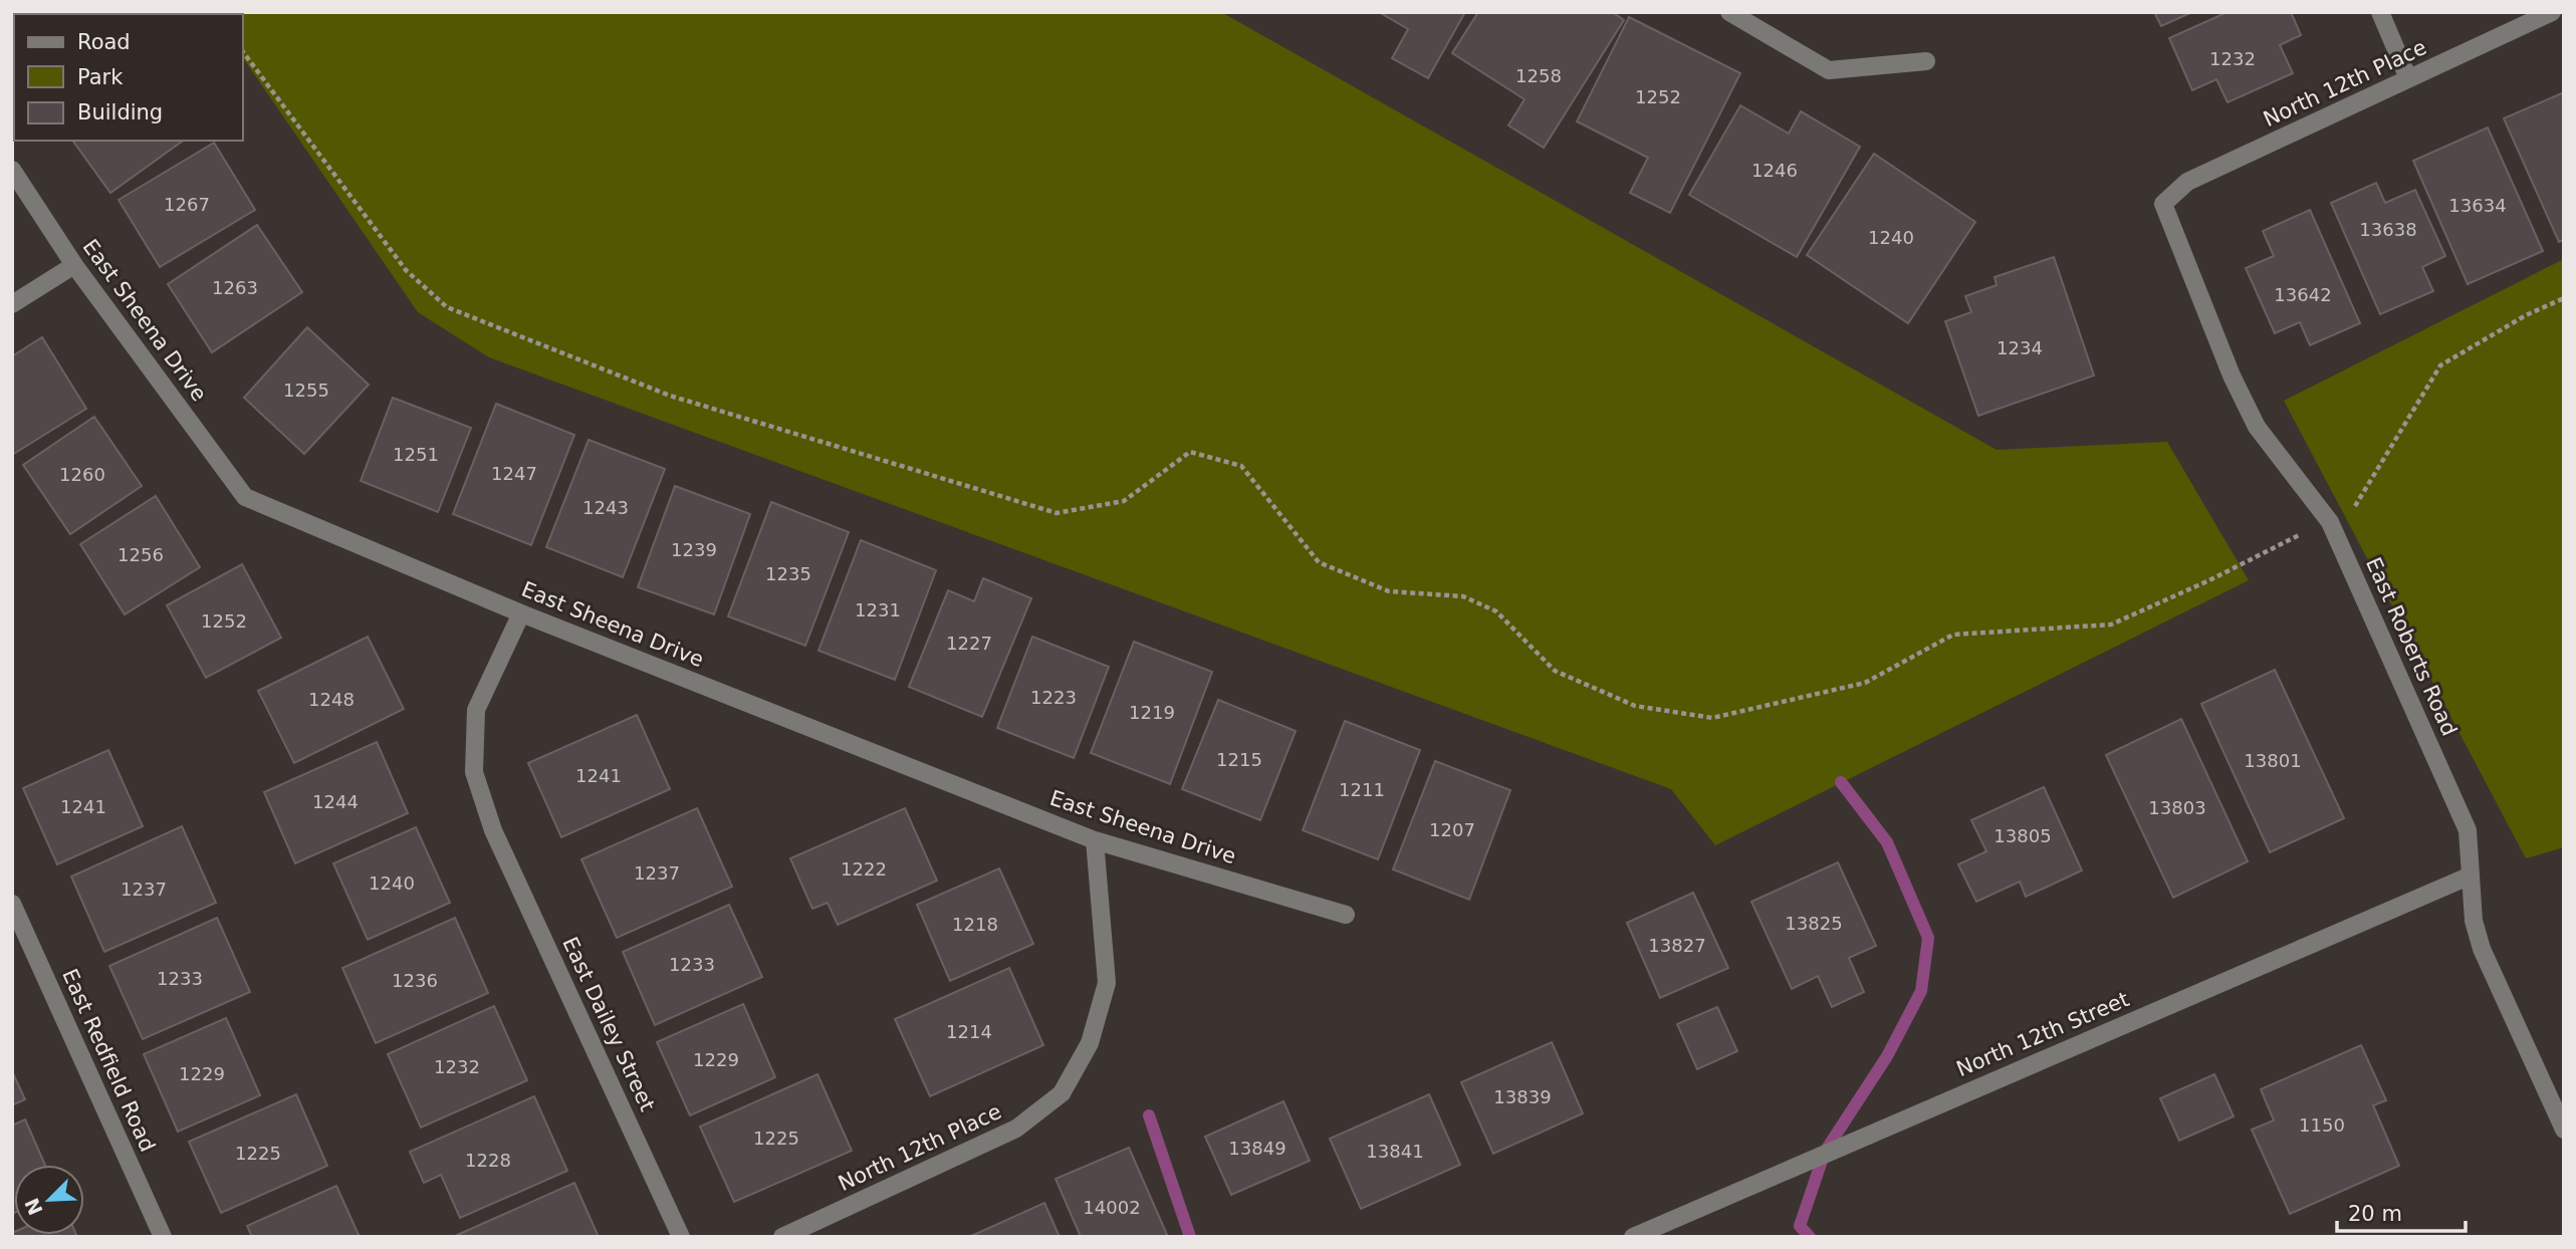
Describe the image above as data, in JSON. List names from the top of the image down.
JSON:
{
  "streets": {
    "street": [
      "North 12th Place",
      "East Sheena Drive",
      "East Roberts Road",
      "East Dailey Street",
      "North 12th Street",
      "East Redfield Road"
    ]
  },
  "crossings": [
    ["North 12th Place", "East Sheena Drive"],
    ["North 12th Place", "East Roberts Road"],
    ["East Sheena Drive", "East Dailey Street"],
    ["East Roberts Road", "North 12th Street"]
  ],
  "house_numbers": [
    "1232",
    "1258",
    "1252",
    "1246",
    "1267",
    "13634",
    "13638",
    "1240",
    "1263",
    "13642",
    "1234",
    "1255",
    "1251",
    "1247",
    "1260",
    "1243",
    "1239",
    "1256",
    "1235",
    "1231",
    "1252",
    "1227",
    "1223",
    "1248",
    "1219",
    "1215",
    "13801",
    "1241",
    "1211",
    "1244",
    "1241",
    "13803",
    "1207",
    "13805",
    "1222",
    "1237",
    "1240",
    "1237",
    "13825",
    "1218",
    "13827",
    "1233",
    "1233",
    "1236",
    "1214",
    "1229",
    "1232",
    "1229",
    "13839",
    "1150",
    "1225",
    "13849",
    "13841",
    "1225",
    "1228",
    "14002"
  ],
  "legend": ["Road", "Park", "Building"],
  "scale_bar": "20 m",
  "north": "bottom left"
}
